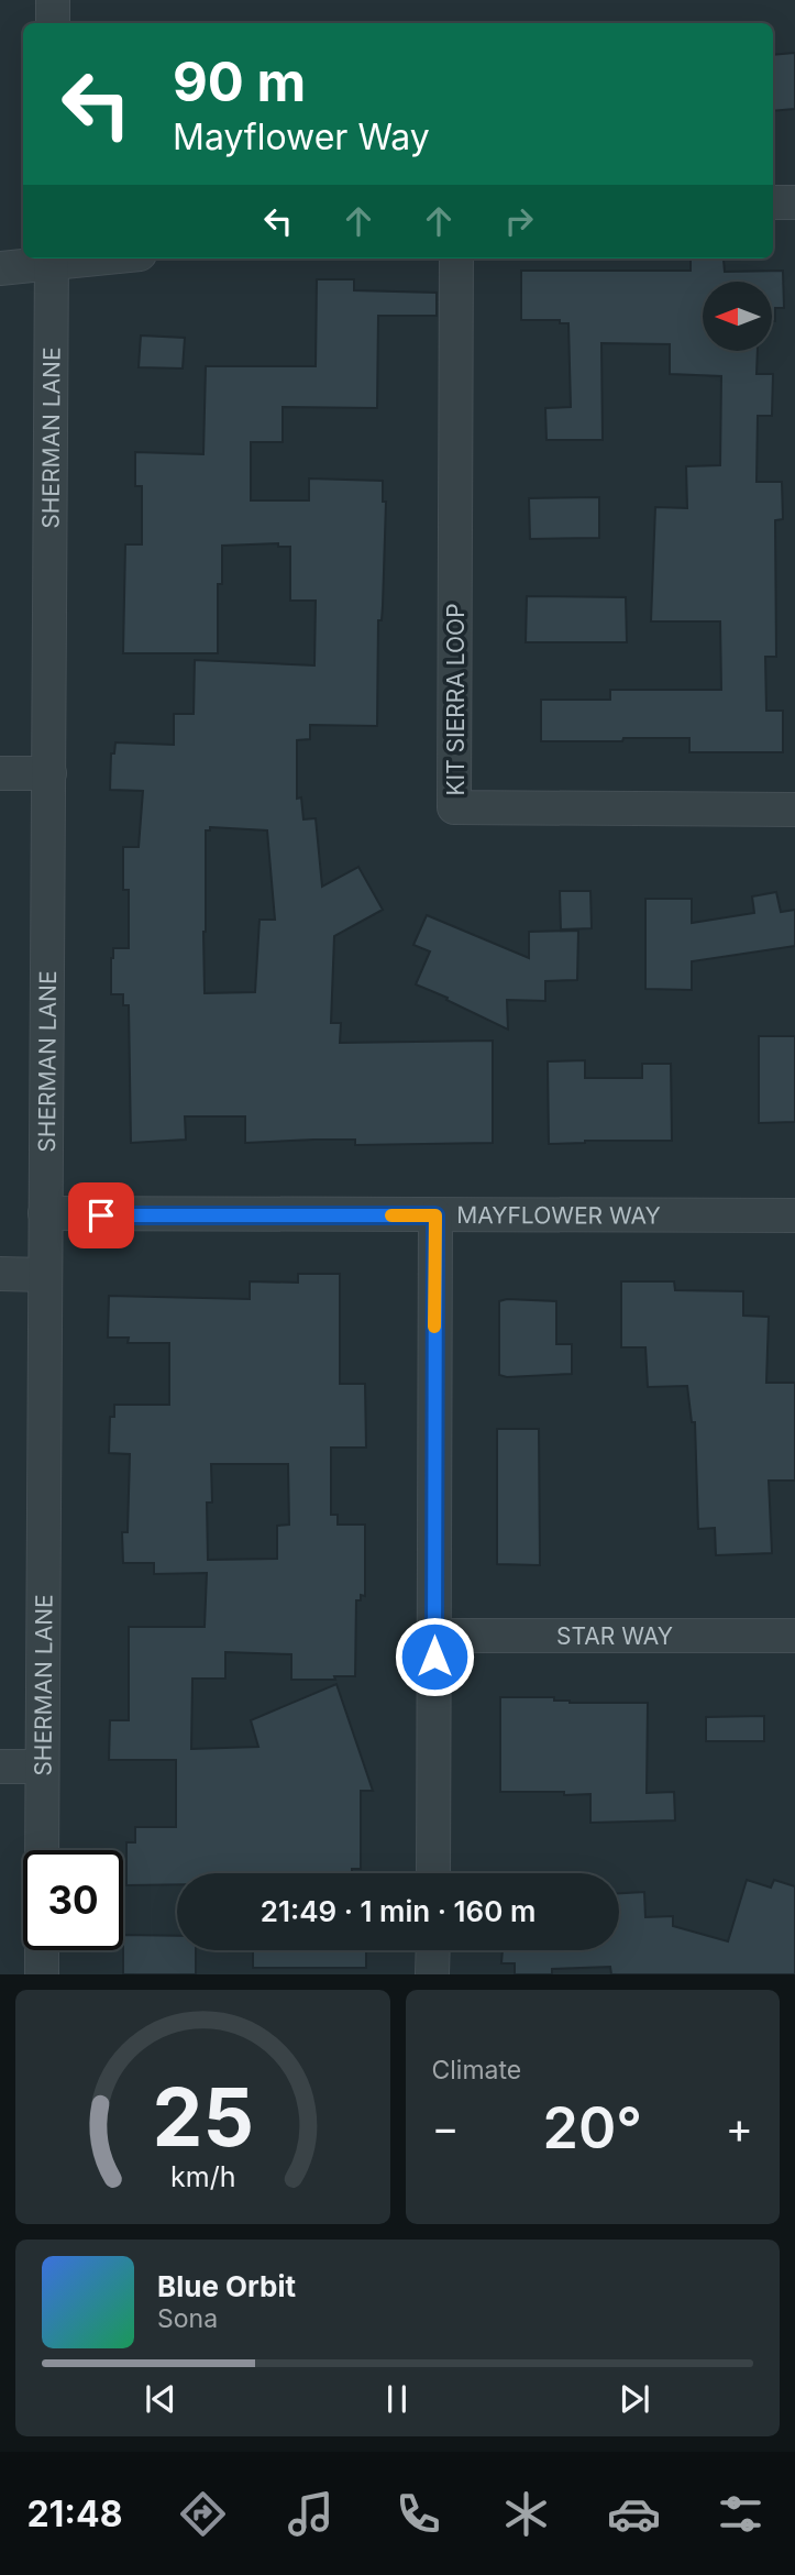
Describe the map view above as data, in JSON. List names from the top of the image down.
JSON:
{
  "streets": {
    "street": [
      "SHERMAN LANE",
      "KIT SIERRA LOOP",
      "MAYFLOWER WAY",
      "STAR WAY"
    ]
  },
  "crossings": [
    ["SHERMAN LANE", "MAYFLOWER WAY"]
  ],
  "north": "left",
  "page": {
    "turn": ["90 m", "Mayflower Way"],
    "limit": "30",
    "trip": "21:49 · 1 min · 160 m",
    "tile": "Climate",
    "heat": ["−", "20°", "+"],
    "song": ["Blue Orbit", "Sona"],
    "tabs": "21:48",
    "gauge": ["25", "km/h"]
  }
}
